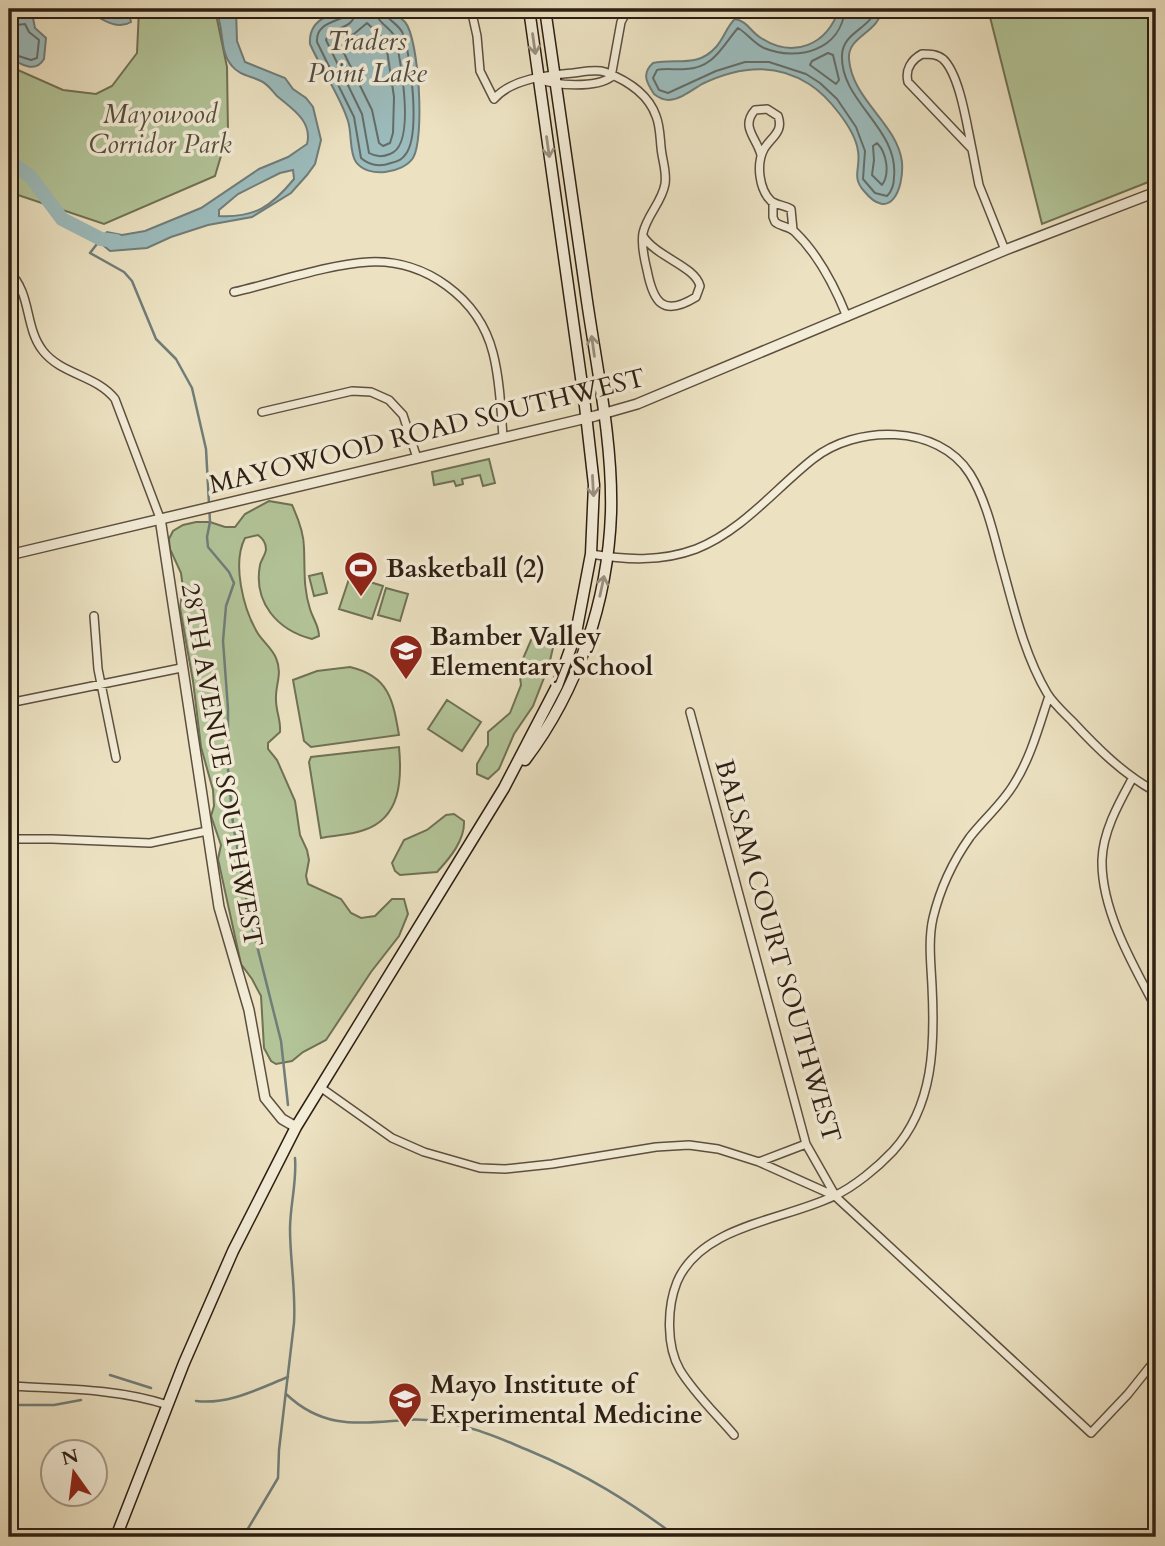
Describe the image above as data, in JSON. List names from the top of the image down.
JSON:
{
  "streets": {
    "street": ["MAYOWOOD ROAD SOUTHWEST", "28TH AVENUE SOUTHWEST", "BALSAM COURT SOUTHWEST"]
  },
  "crossings": [
    ["MAYOWOOD ROAD SOUTHWEST", "28TH AVENUE SOUTHWEST"]
  ],
  "water": ["Traders Point Lake"],
  "parks": ["Mayowood Corridor Park"],
  "places": {
    "sports": ["Basketball (2)"],
    "school or university": ["Bamber Valley Elementary School", "Mayo Institute of Experimental Medicine"]
  },
  "north": "top"
}
